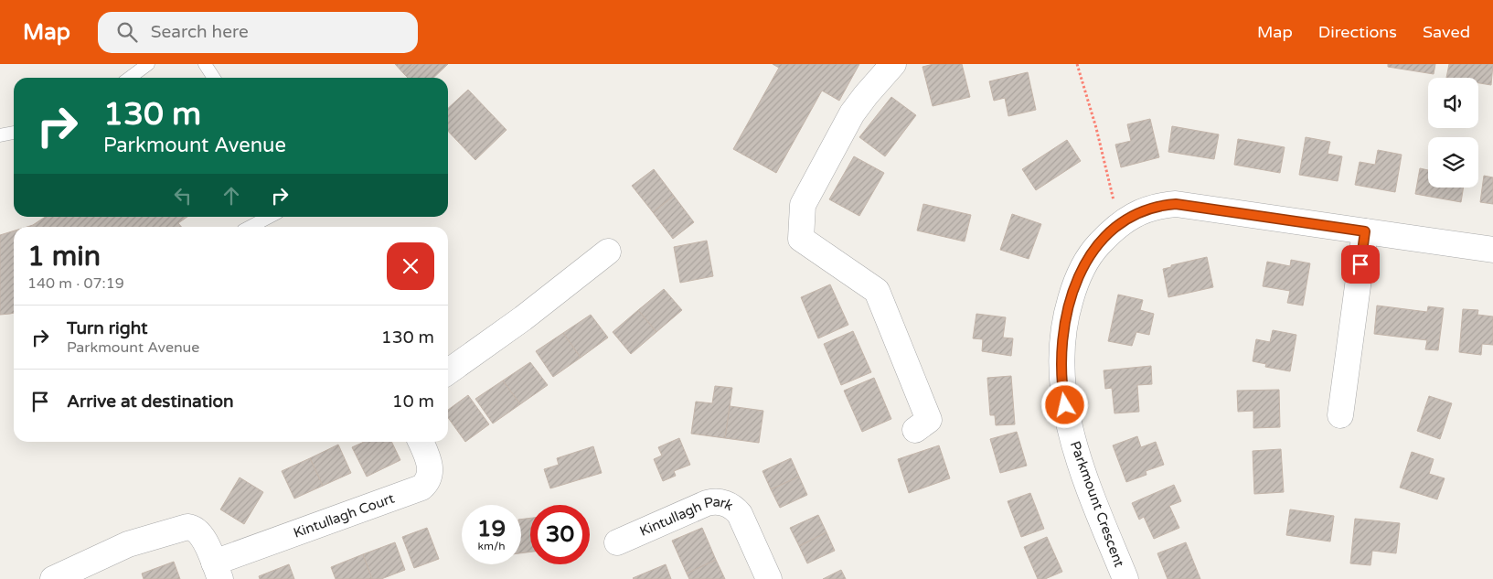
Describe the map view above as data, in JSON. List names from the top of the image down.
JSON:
{
  "streets": {
    "street": ["Parkmount Crescent", "Kintullagh Court", "Kintullagh Park"]
  },
  "page": {
    "header": "Map",
    "search": "Search here",
    "nav": ["Map", "Directions", "Saved"],
    "turn": ["130 m", "Parkmount Avenue"],
    "heading": ["1 min", "140 m · 07:19"],
    "list": [
      {
        "name": "Turn right",
        "note": "Parkmount Avenue",
        "value": "130 m"
      },
      {
        "name": "Arrive at destination",
        "value": "10 m"
      }
    ],
    "speed": "19 km/h",
    "limit": "30"
  }
}
